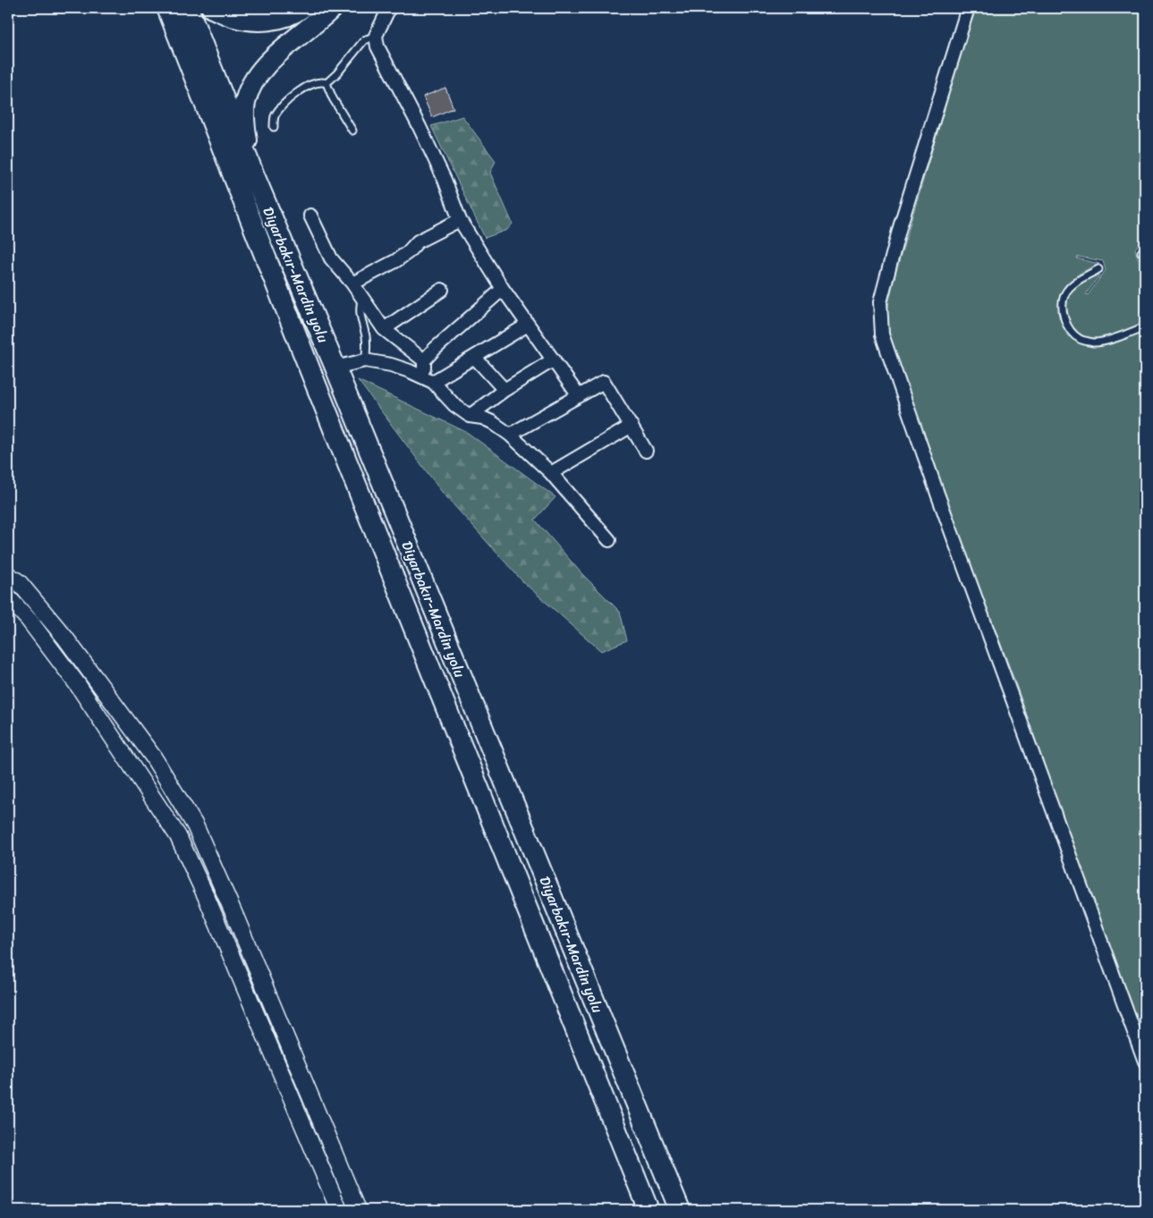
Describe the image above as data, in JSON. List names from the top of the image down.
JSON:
{
  "streets": {
    "highway": ["Diyarbakır-Mardin yolu"]
  }
}
